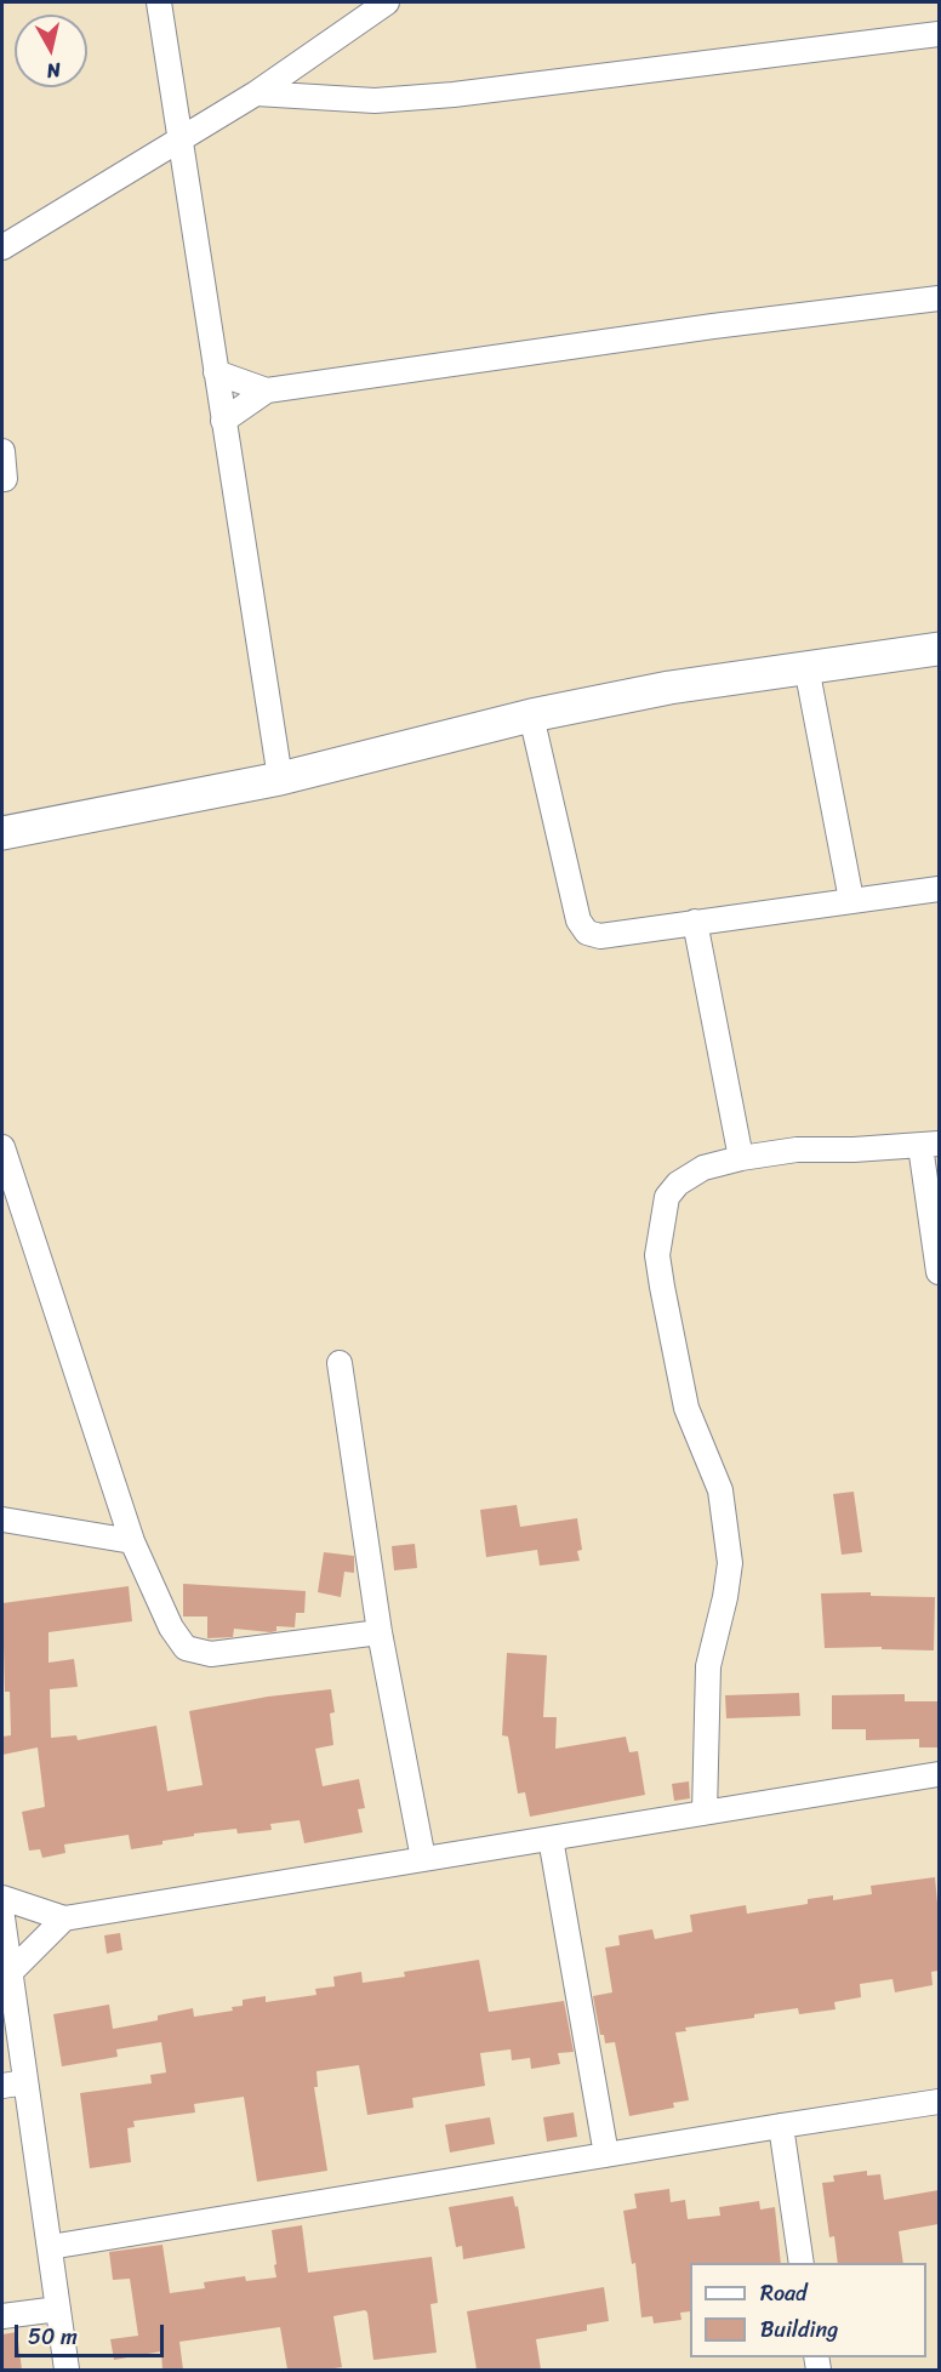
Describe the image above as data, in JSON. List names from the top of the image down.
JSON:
{
  "legend": ["Road", "Building"],
  "scale_bar": "50 m",
  "north": "bottom"
}
